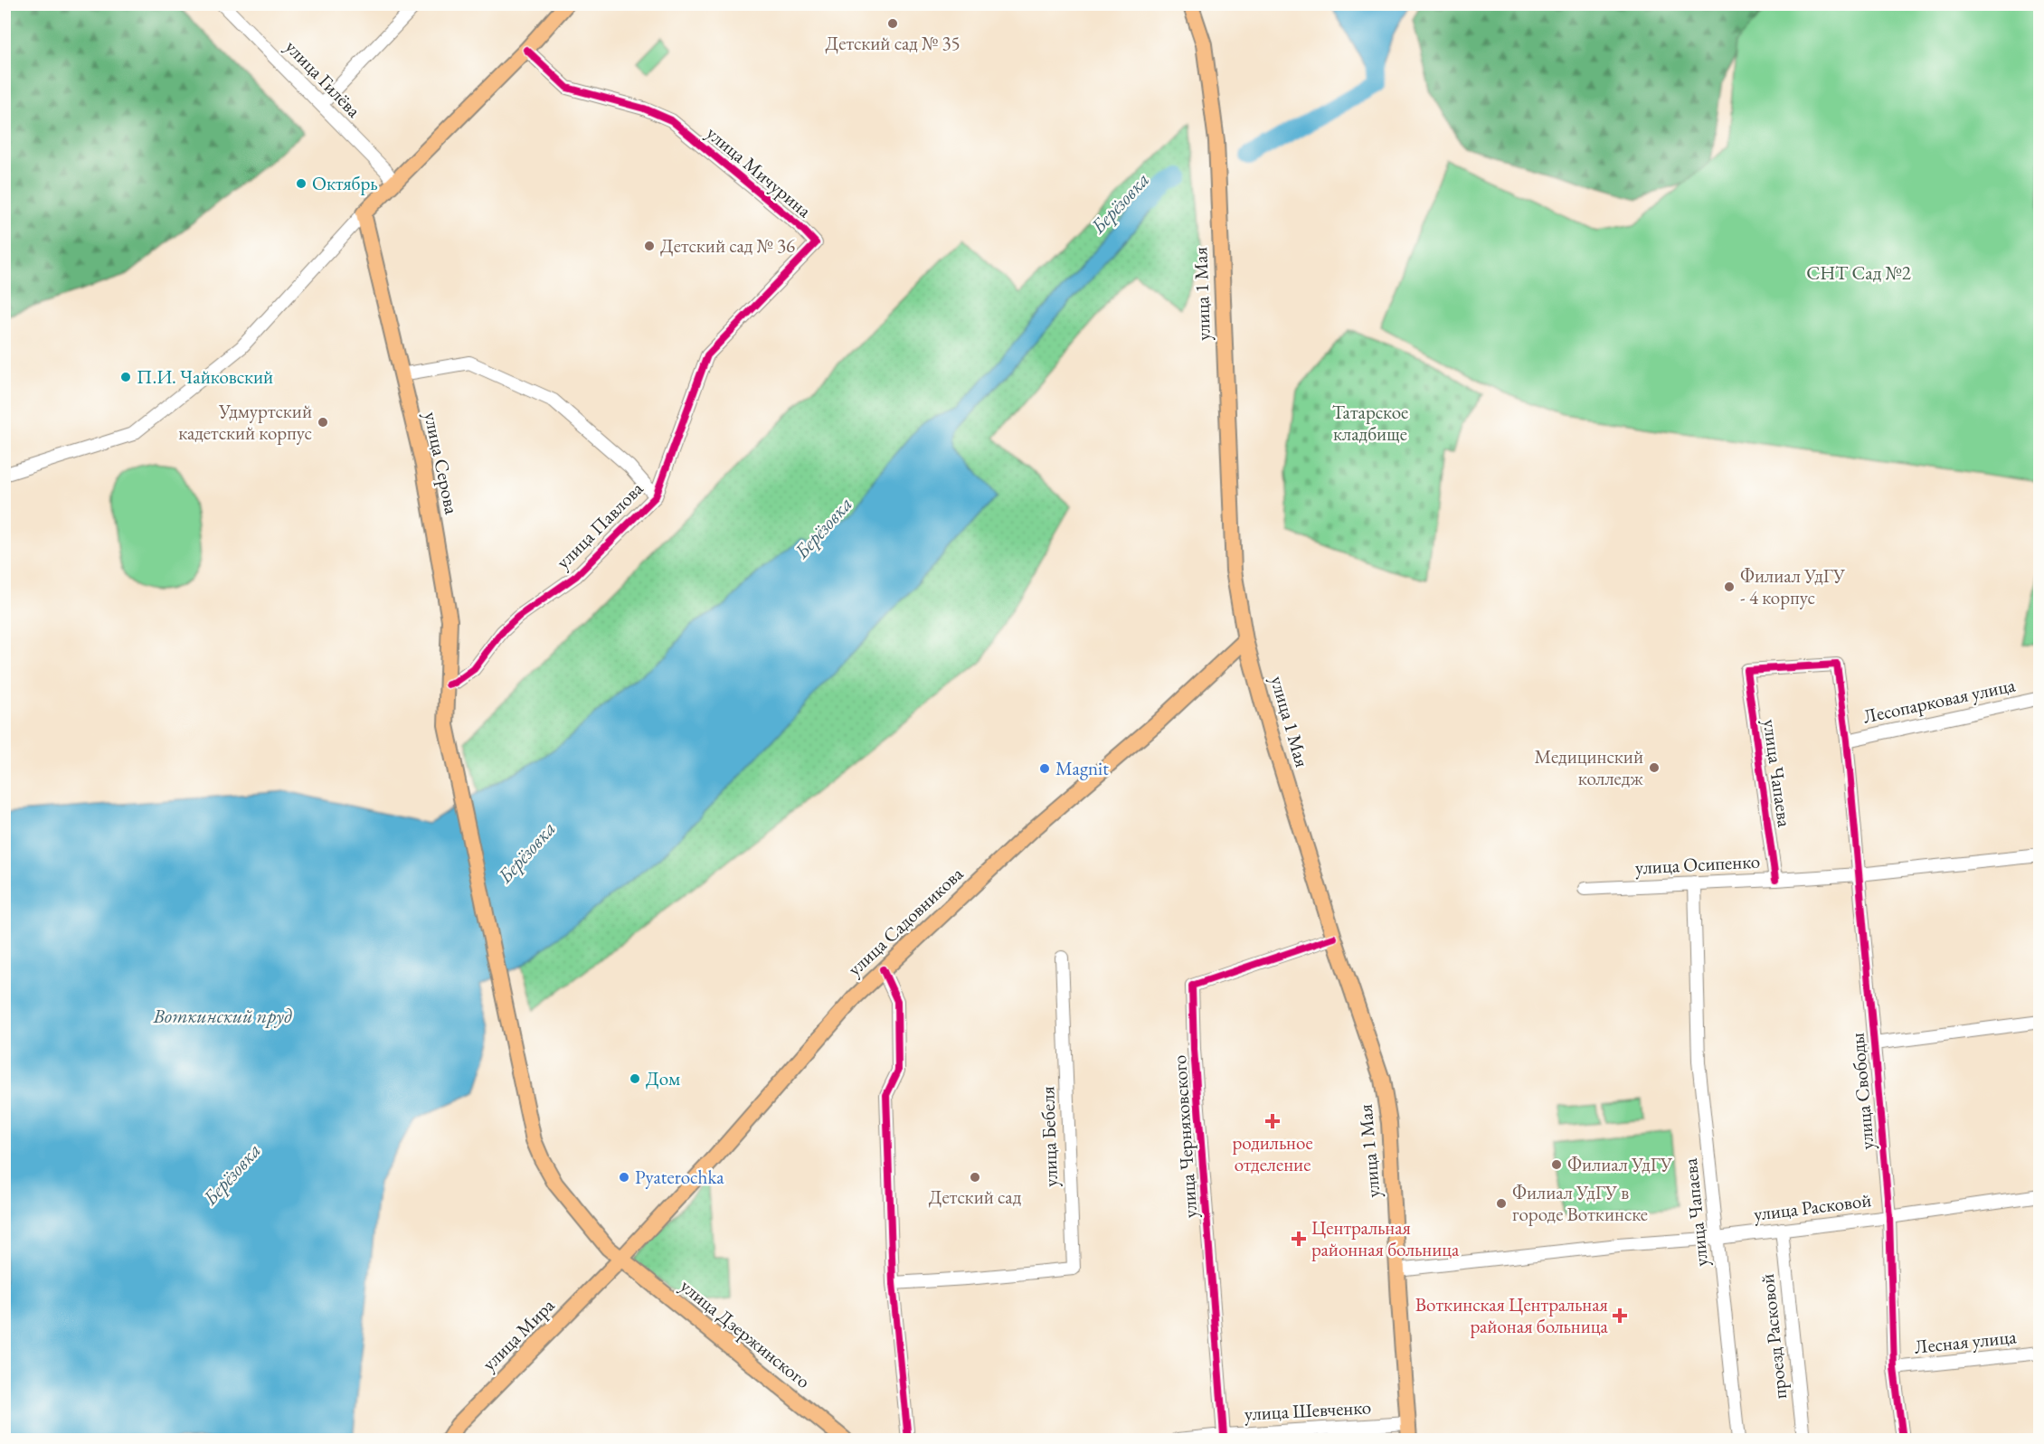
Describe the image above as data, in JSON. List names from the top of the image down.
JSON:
{
  "streets": {
    "main road": [
      "улица 1 Мая",
      "улица Серова",
      "улица Садовникова",
      "улица Дзержинского",
      "улица Мира"
    ],
    "street": [
      "улица Гилёва",
      "улица Мичурина",
      "улица Павлова",
      "Лесопарковая улица",
      "улица Чапаева",
      "улица Осипенко",
      "улица Свободы",
      "улица Бебеля",
      "улица Черняховского",
      "улица Расковой",
      "проезд Расковой",
      "Лесная улица",
      "улица Шевченко"
    ]
  },
  "crossings": [
    ["улица Мичурина", "улица Павлова"],
    ["улица 1 Мая", "улица Садовникова"],
    ["улица 1 Мая", "улица Черняховского"],
    ["улица 1 Мая", "улица Расковой"],
    ["улица 1 Мая", "улица Шевченко"],
    ["улица Серова", "улица Павлова"],
    ["улица Серова", "улица Дзержинского"],
    ["Лесопарковая улица", "улица Свободы"],
    ["улица Чапаева", "улица Осипенко"],
    ["улица Чапаева", "улица Свободы"],
    ["улица Чапаева", "улица Расковой"],
    ["улица Осипенко", "улица Свободы"],
    ["улица Садовникова", "улица Дзержинского"],
    ["улица Садовникова", "улица Мира"],
    ["улица Свободы", "улица Расковой"],
    ["улица Свободы", "Лесная улица"],
    ["улица Черняховского", "улица Шевченко"],
    ["улица Расковой", "проезд Расковой"],
    ["улица Дзержинского", "улица Мира"]
  ],
  "water": ["Берёзовка", "Воткинский пруд"],
  "parks": ["СНТ Сад №2", "Татарское кладбище"],
  "places": {
    "other": [
      "Детский сад № 35",
      "Октябрь",
      "Детский сад № 36",
      "П.И. Чайковский",
      "Удмуртский кадетский корпус",
      "Филиал УдГУ - 4 корпус",
      "Медицинский колледж",
      "Magnit",
      "Дом",
      "Филиал УдГУ",
      "Pyaterochka",
      "Детский сад",
      "Филиал УдГУ в городе Воткинске"
    ],
    "health": ["родильное отделение", "Центральная районная больница", "Воткинская Центральная районая больница"]
  }
}
